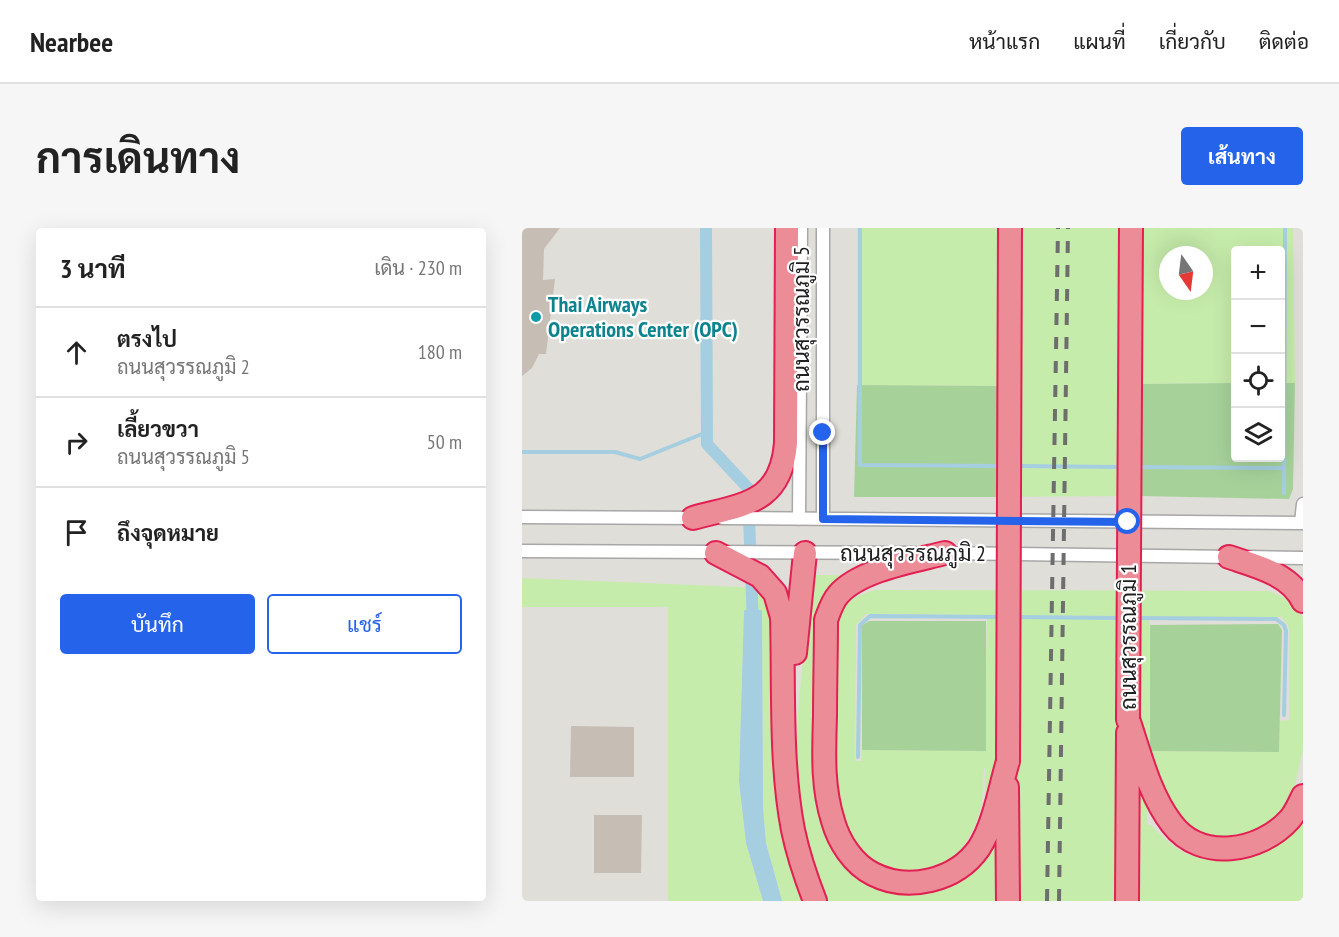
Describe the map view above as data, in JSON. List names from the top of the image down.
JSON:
{
  "streets": {
    "highway": ["ถนนสุวรรณภูมิ 1"],
    "street": ["ถนนสุวรรณภูมิ 5", "ถนนสุวรรณภูมิ 2"]
  },
  "crossings": [
    ["ถนนสุวรรณภูมิ 5", "ถนนสุวรรณภูมิ 2"]
  ],
  "places": ["Thai Airways Operations Center (OPC)"],
  "north": "bottom",
  "page": {
    "header": "Nearbee",
    "nav": [
      "หน้าแรก",
      "แผนที่",
      "เกี่ยวกับ",
      "ติดต่อ"
    ],
    "buttons": [
      "เส้นทาง",
      ["บันทึก", "แชร์"]
    ],
    "title": "การเดินทาง",
    "heading": ["3 นาที", "เดิน · 230 m"],
    "map_buttons": ["+", "−"],
    "list": [
      ["ตรงไป", "ถนนสุวรรณภูมิ 2", "180 m"],
      ["เลี้ยวขวา", "ถนนสุวรรณภูมิ 5", "50 m"],
      "ถึงจุดหมาย"
    ]
  }
}
